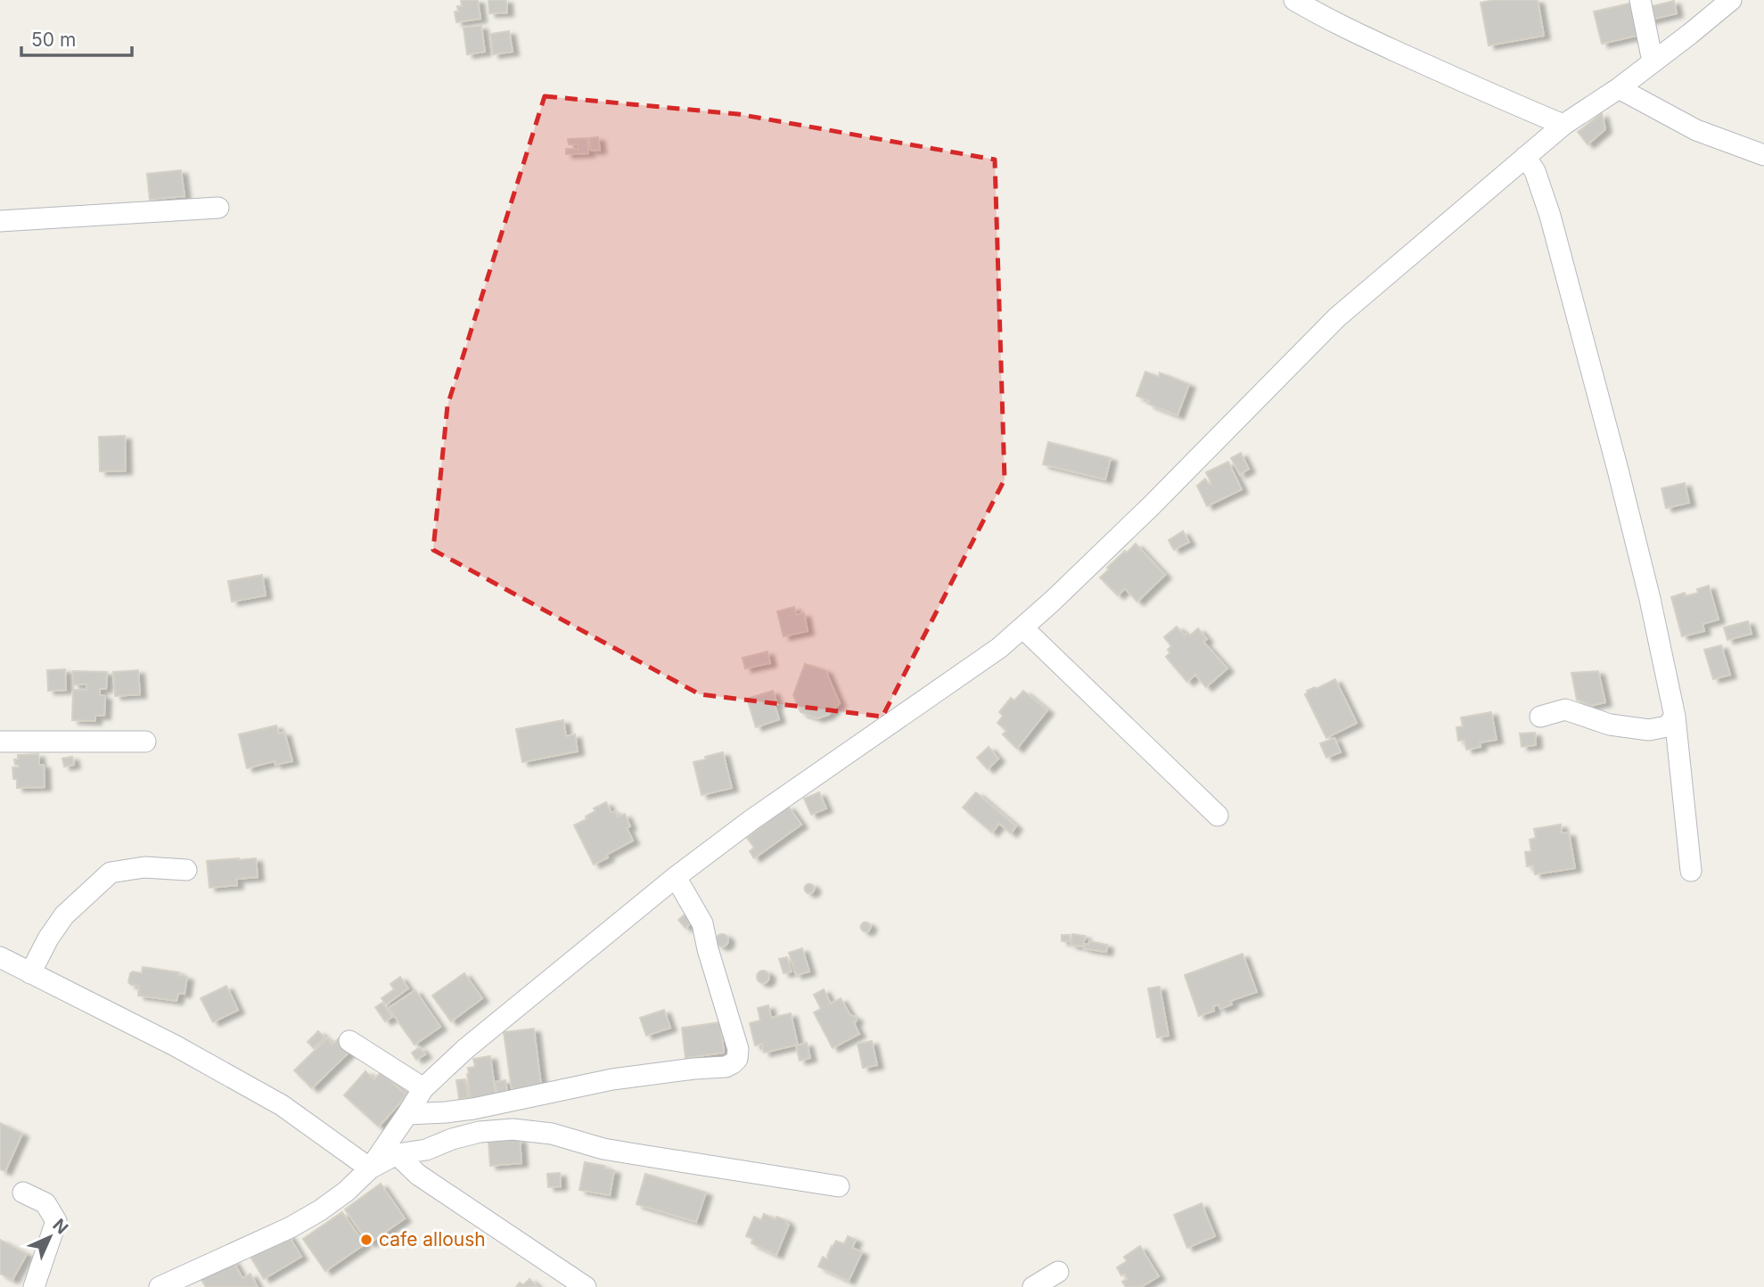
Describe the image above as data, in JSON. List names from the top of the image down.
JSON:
{
  "places": ["cafe alloush"],
  "scale_bar": "50 m",
  "north": "top right"
}
